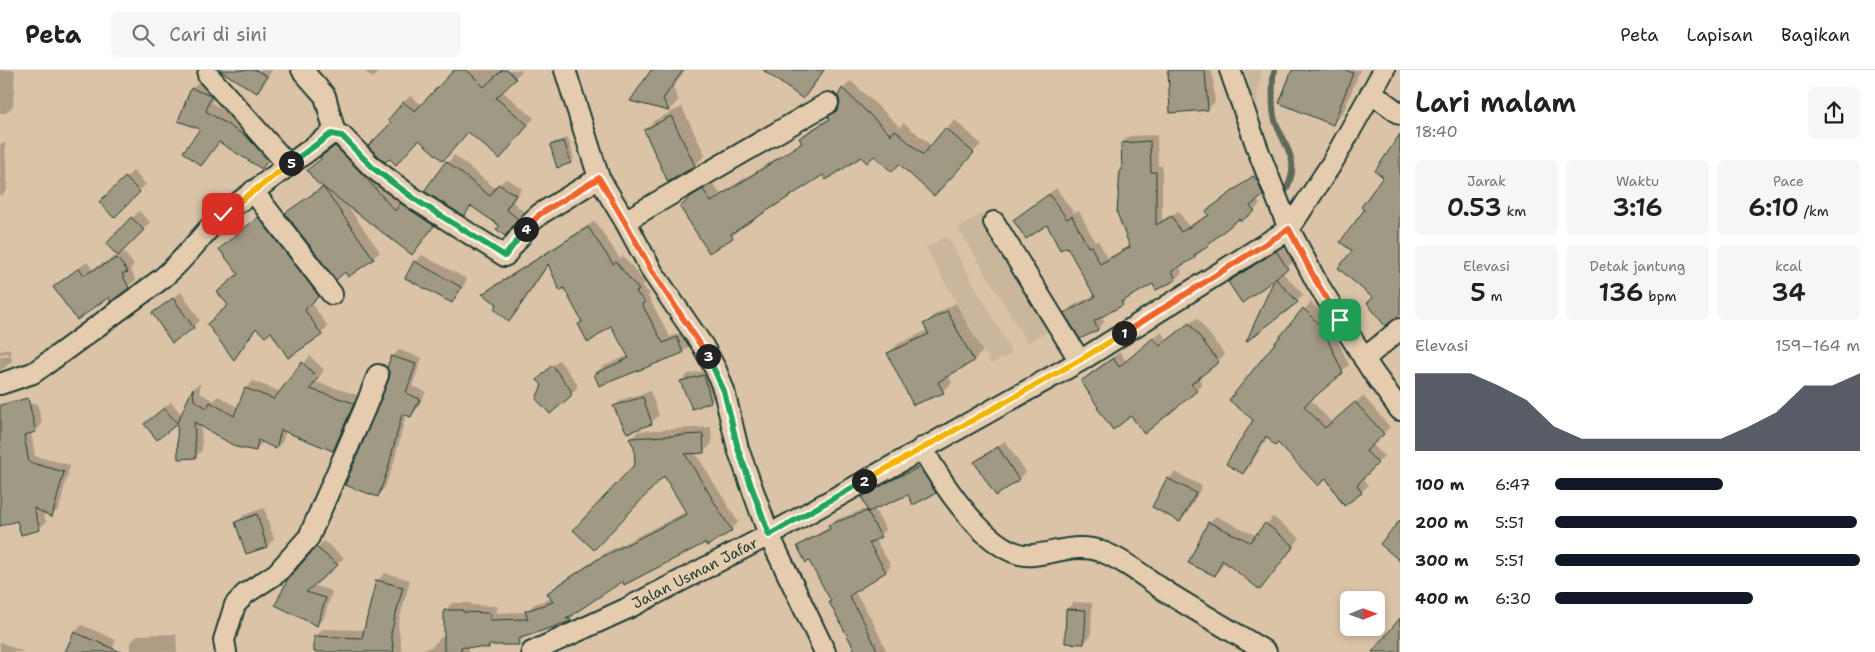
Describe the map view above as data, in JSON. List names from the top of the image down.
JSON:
{
  "streets": {
    "street": ["Jalan Usman Jafar"]
  },
  "north": "right",
  "page": {
    "header": "Peta",
    "search": "Cari di sini",
    "nav": ["Peta", "Lapisan", "Bagikan"],
    "heading": ["Lari malam", "18:40"],
    "pins": [
      "5",
      "4",
      "1",
      "3",
      "2"
    ],
    "stats": [
      ["Jarak", "0.53 km"],
      ["Waktu", "3:16"],
      ["Pace", "6:10 /km"],
      ["Elevasi", "5 m"],
      ["Detak jantung", "136 bpm"],
      ["kcal", "34"]
    ],
    "chart": ["Elevasi", "159–164 m"],
    "list": [
      {
        "name": "100 m",
        "note": "6:47"
      },
      {
        "name": "200 m",
        "note": "5:51"
      },
      {
        "name": "300 m",
        "note": "5:51"
      },
      {
        "name": "400 m",
        "note": "6:30"
      }
    ]
  }
}
